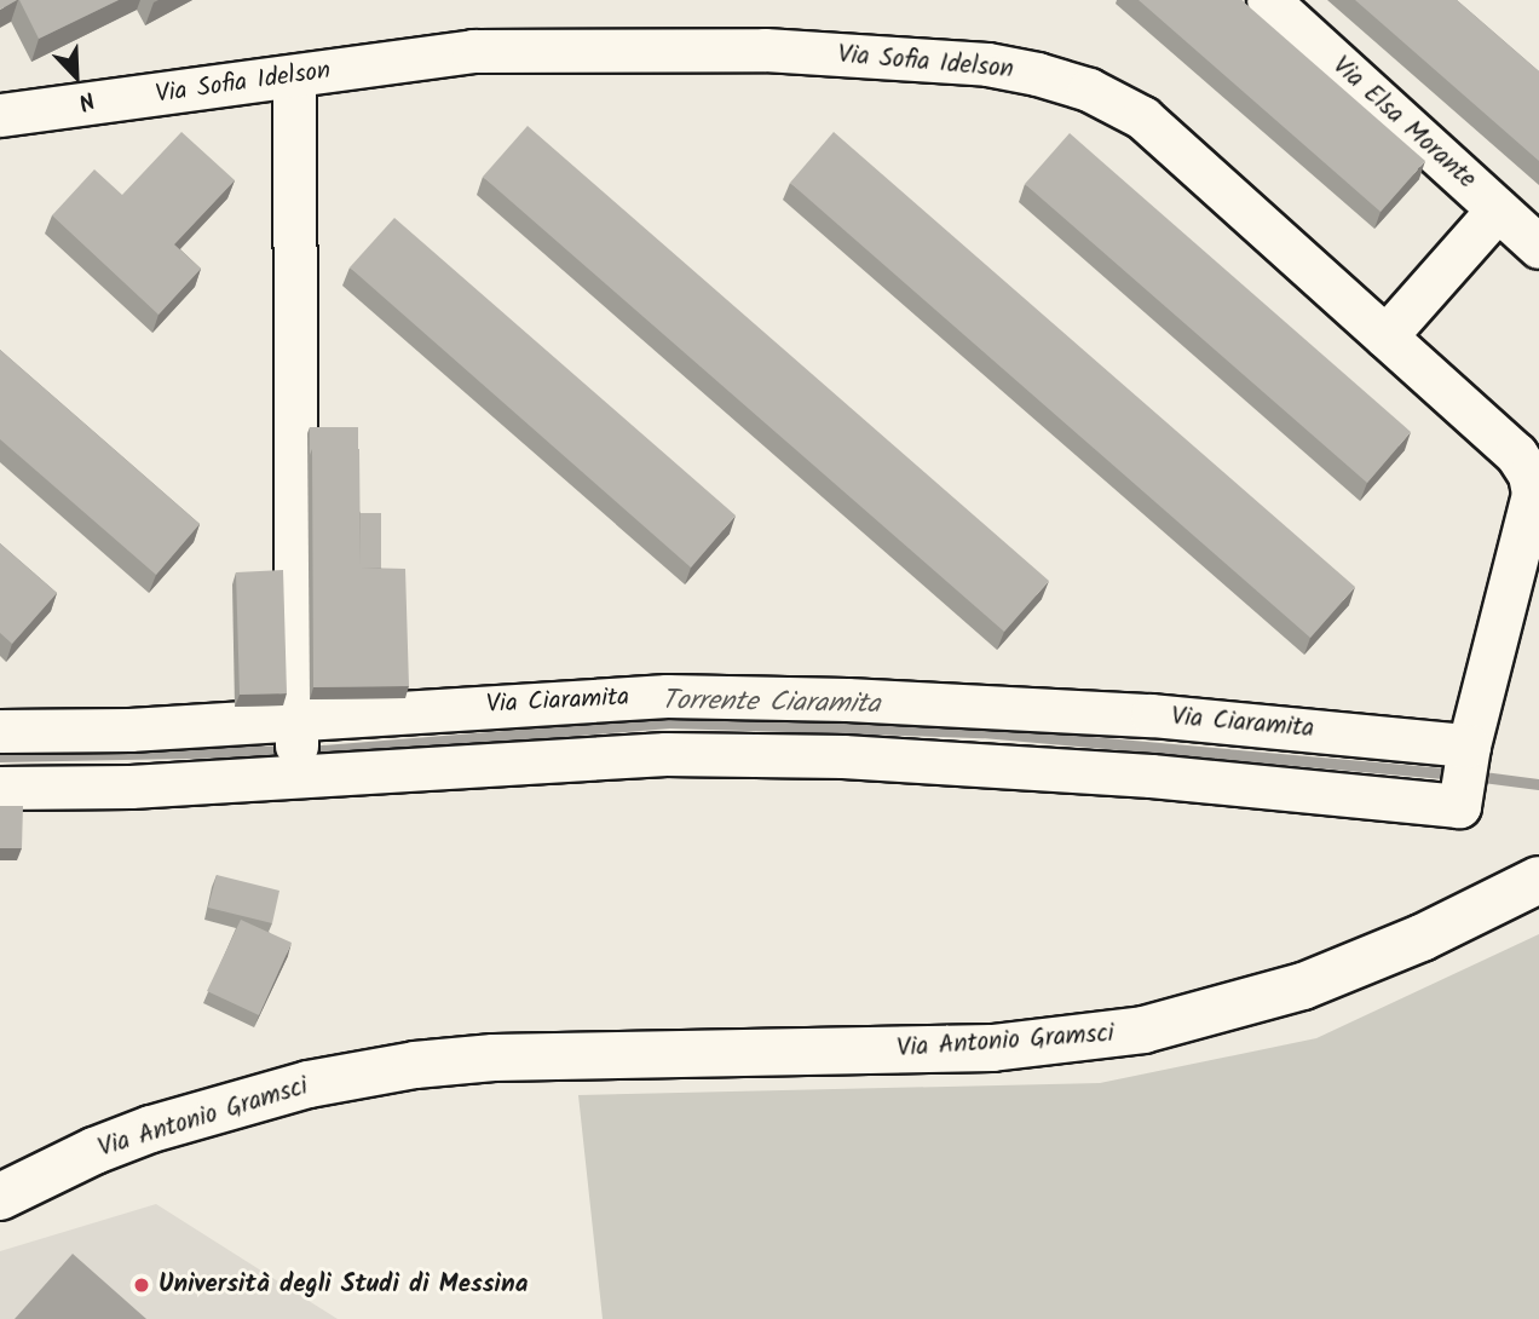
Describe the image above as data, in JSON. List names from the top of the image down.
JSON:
{
  "streets": {
    "main road": ["Via Antonio Gramsci"],
    "street": ["Via Sofia Idelson", "Via Elsa Morante", "Via Ciaramita"]
  },
  "crossings": [
    ["Via Sofia Idelson", "Via Ciaramita"]
  ],
  "water": ["Torrente Ciaramita"],
  "places": ["Università degli Studi di Messina"],
  "north": "bottom right"
}
